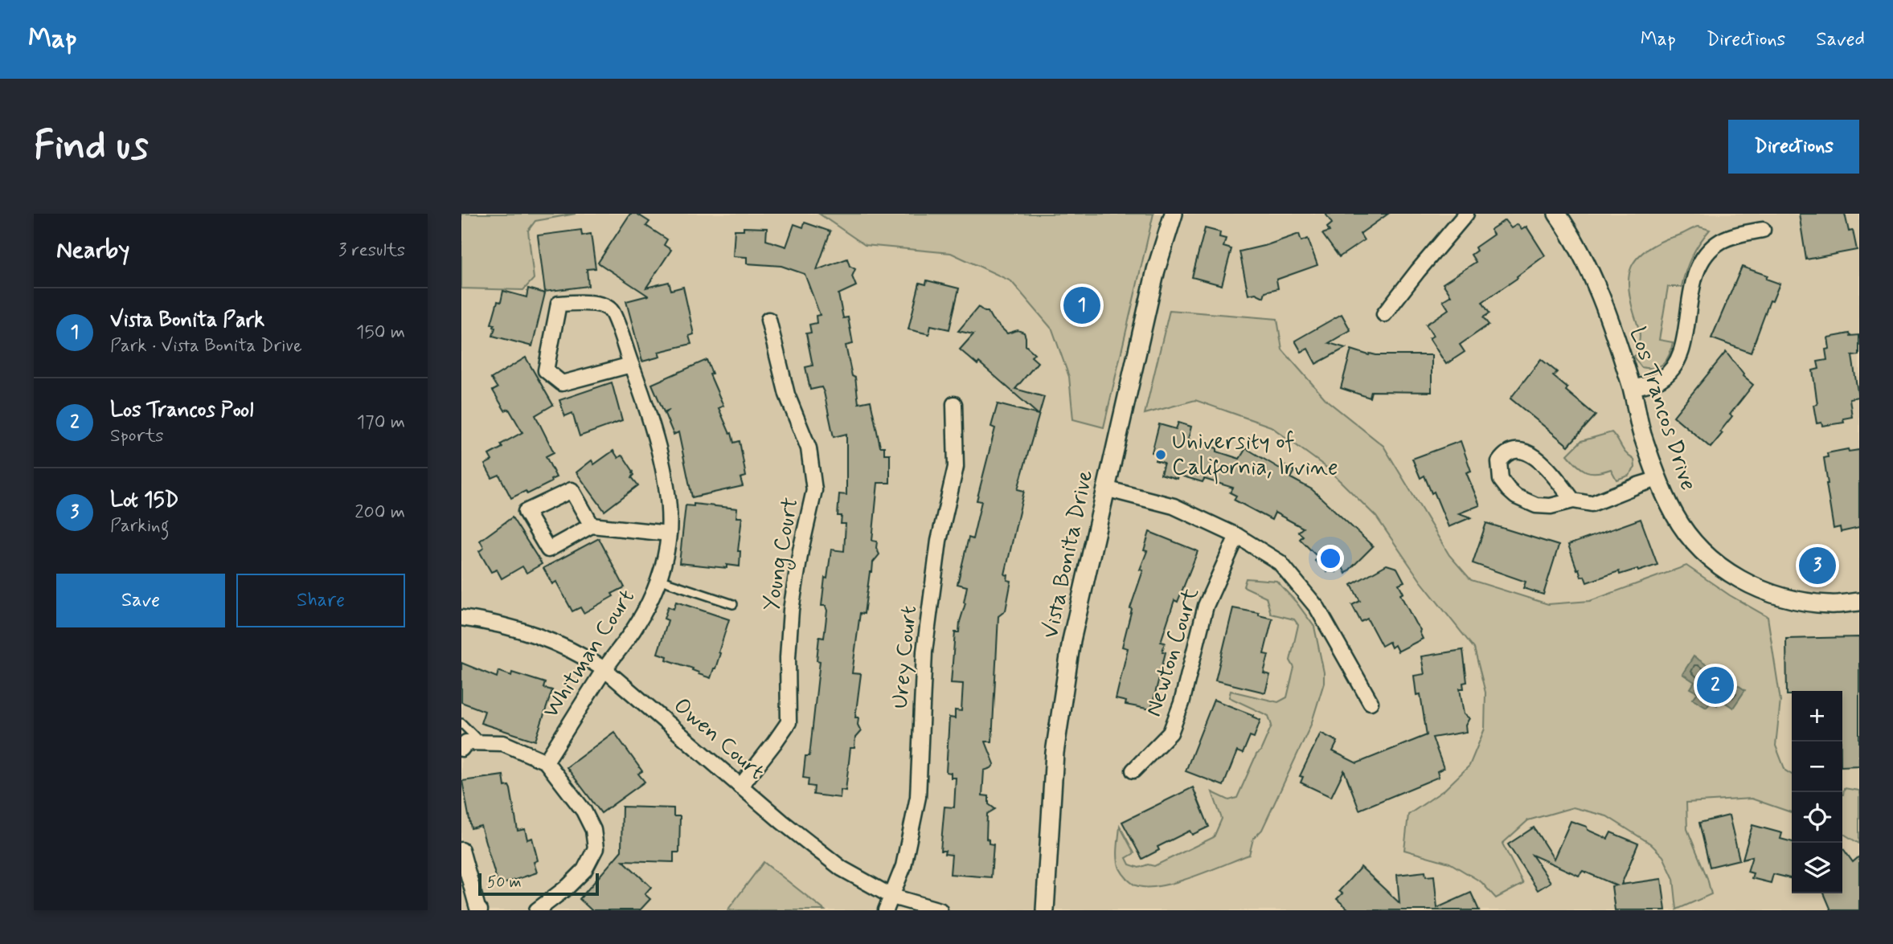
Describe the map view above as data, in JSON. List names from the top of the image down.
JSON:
{
  "streets": {
    "street": [
      "Los Trancos Drive",
      "Young Court",
      "Vista Bonita Drive",
      "Newton Court",
      "Whitman Court",
      "Urey Court",
      "Owen Court"
    ]
  },
  "crossings": [
    ["Young Court", "Owen Court"],
    ["Whitman Court", "Owen Court"],
    ["Urey Court", "Owen Court"]
  ],
  "places": ["University of California, Irvine"],
  "scale_bar": "50 m",
  "page": {
    "header": "Map",
    "nav": ["Map", "Directions", "Saved"],
    "buttons": [
      "Directions",
      ["Save", "Share"]
    ],
    "title": "Find us",
    "heading": ["Nearby", "3 results"],
    "pins": ["1", "3", "2"],
    "list": [
      {
        "mark": "1",
        "name": "Vista Bonita Park",
        "note": "Park · Vista Bonita Drive",
        "value": "150 m"
      },
      {
        "mark": "2",
        "name": "Los Trancos Pool",
        "note": "Sports",
        "value": "170 m"
      },
      {
        "mark": "3",
        "name": "Lot 15D",
        "note": "Parking",
        "value": "200 m"
      }
    ],
    "map_buttons": ["+", "−"],
    "scale": "50 m"
  }
}
